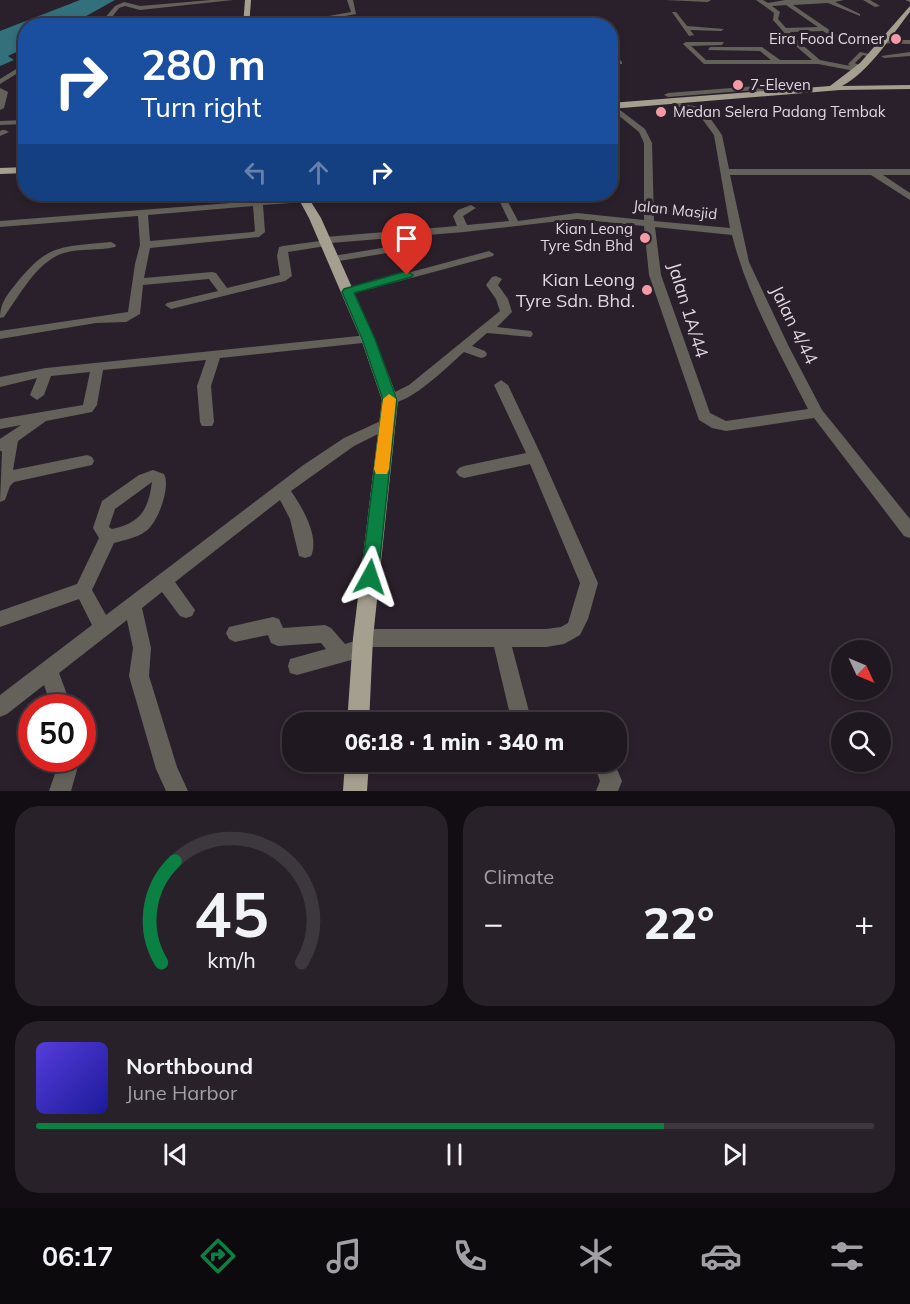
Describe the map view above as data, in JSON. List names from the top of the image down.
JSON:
{
  "streets": {
    "street": ["Jalan Masjid", "Jalan 1A/44", "Jalan 4/44"]
  },
  "crossings": [
    ["Jalan Masjid", "Jalan 1A/44"],
    ["Jalan Masjid", "Jalan 4/44"],
    ["Jalan 1A/44", "Jalan 4/44"]
  ],
  "places": [
    "Eira Food Corner",
    "7-Eleven",
    "Medan Selera Padang Tembak",
    "Kian Leong Tyre Sdn Bhd",
    "Kian Leong Tyre Sdn. Bhd."
  ],
  "north": "bottom right",
  "page": {
    "turn": ["280 m", "Turn right"],
    "limit": "50",
    "trip": "06:18 · 1 min · 340 m",
    "tile": "Climate",
    "heat": ["−", "22°", "+"],
    "song": ["Northbound", "June Harbor"],
    "tabs": "06:17",
    "gauge": ["45", "km/h"]
  }
}
